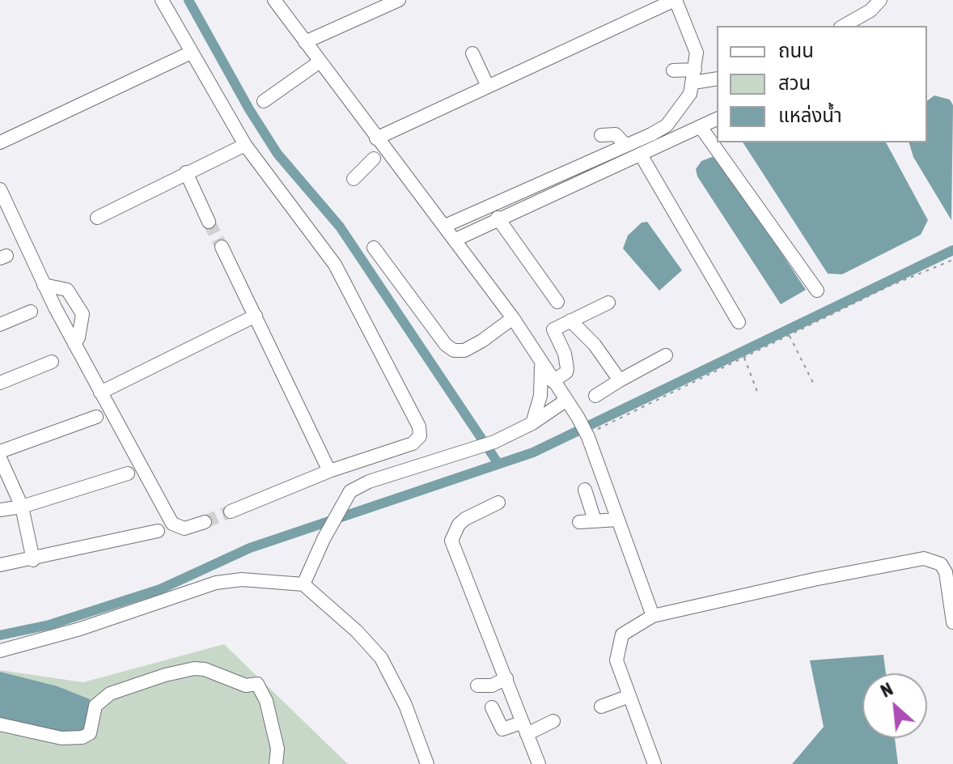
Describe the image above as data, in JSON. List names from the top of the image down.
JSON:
{
  "legend": ["ถนน", "สวน", "แหล่งน้ำ"],
  "north": "top left"
}
